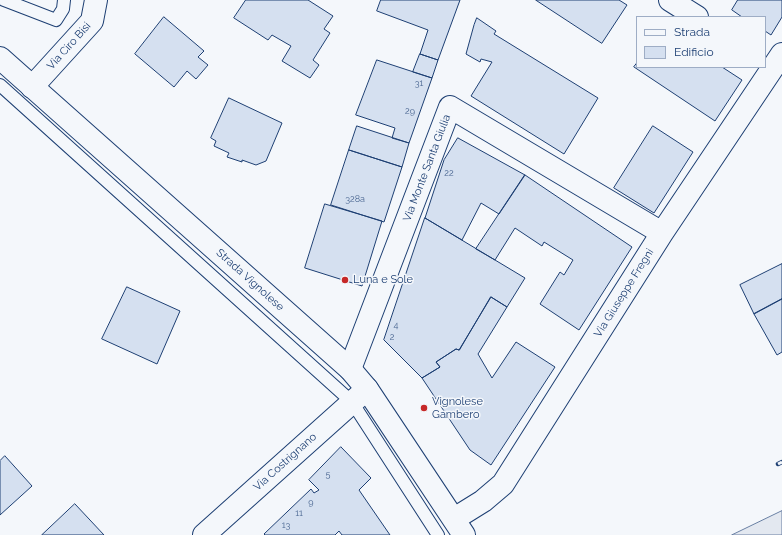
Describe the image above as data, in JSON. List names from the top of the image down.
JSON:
{
  "streets": {
    "street": [
      "Via Ciro Bisi",
      "Via Monte Santa Giulia",
      "Strada Vignolese",
      "Via Giuseppe Fregni",
      "Via Costrignano"
    ]
  },
  "crossings": [
    ["Via Ciro Bisi", "Strada Vignolese"],
    ["Via Monte Santa Giulia", "Strada Vignolese"],
    ["Via Monte Santa Giulia", "Via Giuseppe Fregni"],
    ["Strada Vignolese", "Via Giuseppe Fregni"],
    ["Strada Vignolese", "Via Costrignano"]
  ],
  "places": ["Luna e Sole", "Vignolese Gambero"],
  "house_numbers": [
    "31",
    "29",
    "22",
    "328a",
    "4",
    "2",
    "5",
    "9",
    "11",
    "13"
  ],
  "legend": ["Strada", "Edificio"]
}
